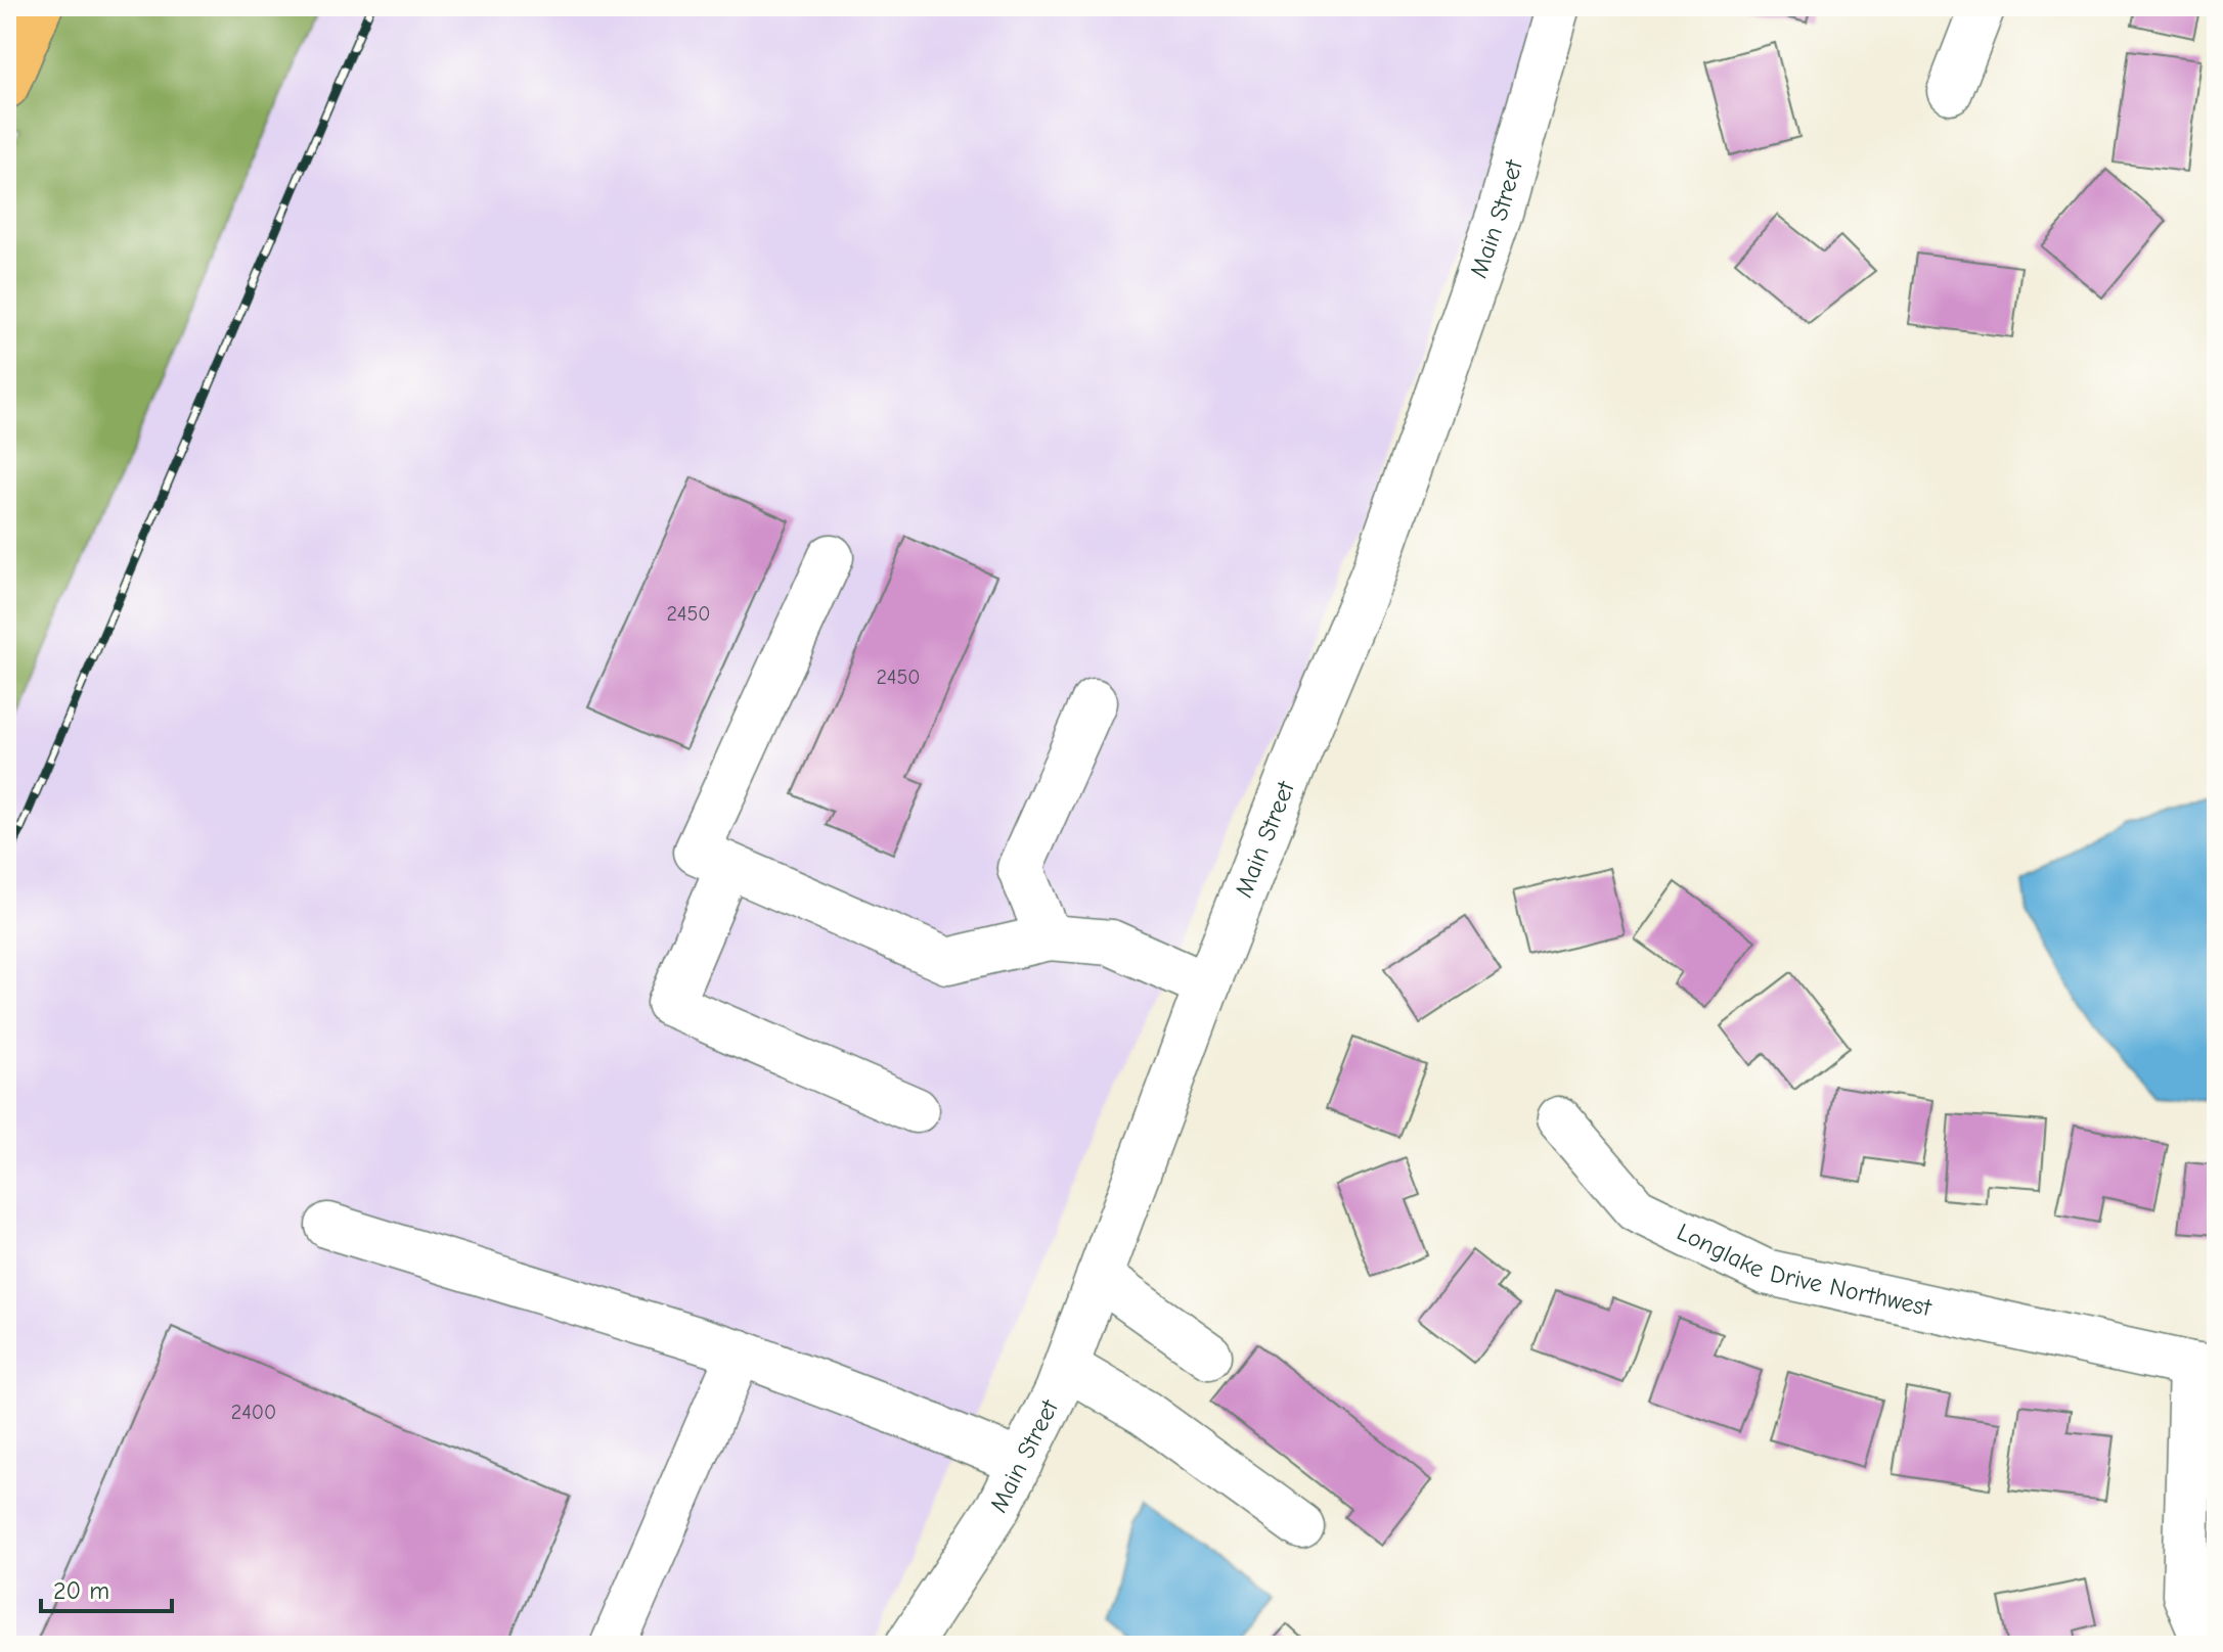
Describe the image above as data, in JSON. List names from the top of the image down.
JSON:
{
  "streets": {
    "street": ["Main Street", "Longlake Drive Northwest"]
  },
  "house_numbers": ["2450", "2450", "2400"],
  "scale_bar": "20 m"
}
